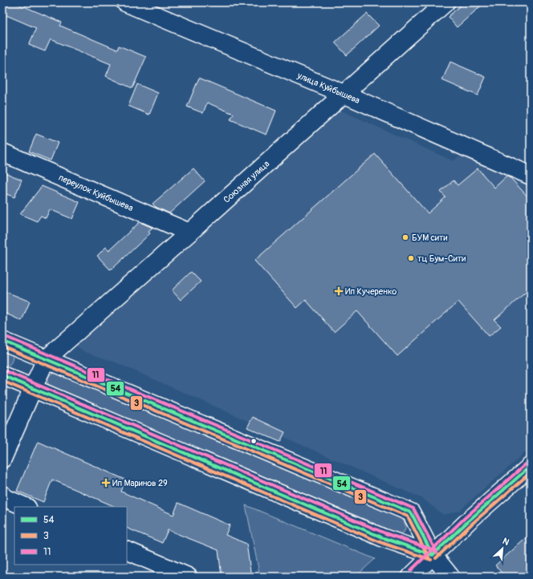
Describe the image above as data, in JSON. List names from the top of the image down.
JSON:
{
  "streets": {
    "street": ["улица Куйбышева", "Союзная улица", "переулок Куйбышева"]
  },
  "crossings": [
    ["улица Куйбышева", "Союзная улица"],
    ["Союзная улица", "переулок Куйбышева"]
  ],
  "places": {
    "other": ["БУМ сити", "тц Бум-Сити"],
    "health": ["Ип Кучеренко", "Ип Маринов 29"]
  },
  "lines": ["transit line 11", "transit line 54", "transit line 3"],
  "legend": ["54", "3", "11"],
  "north": "top right"
}
